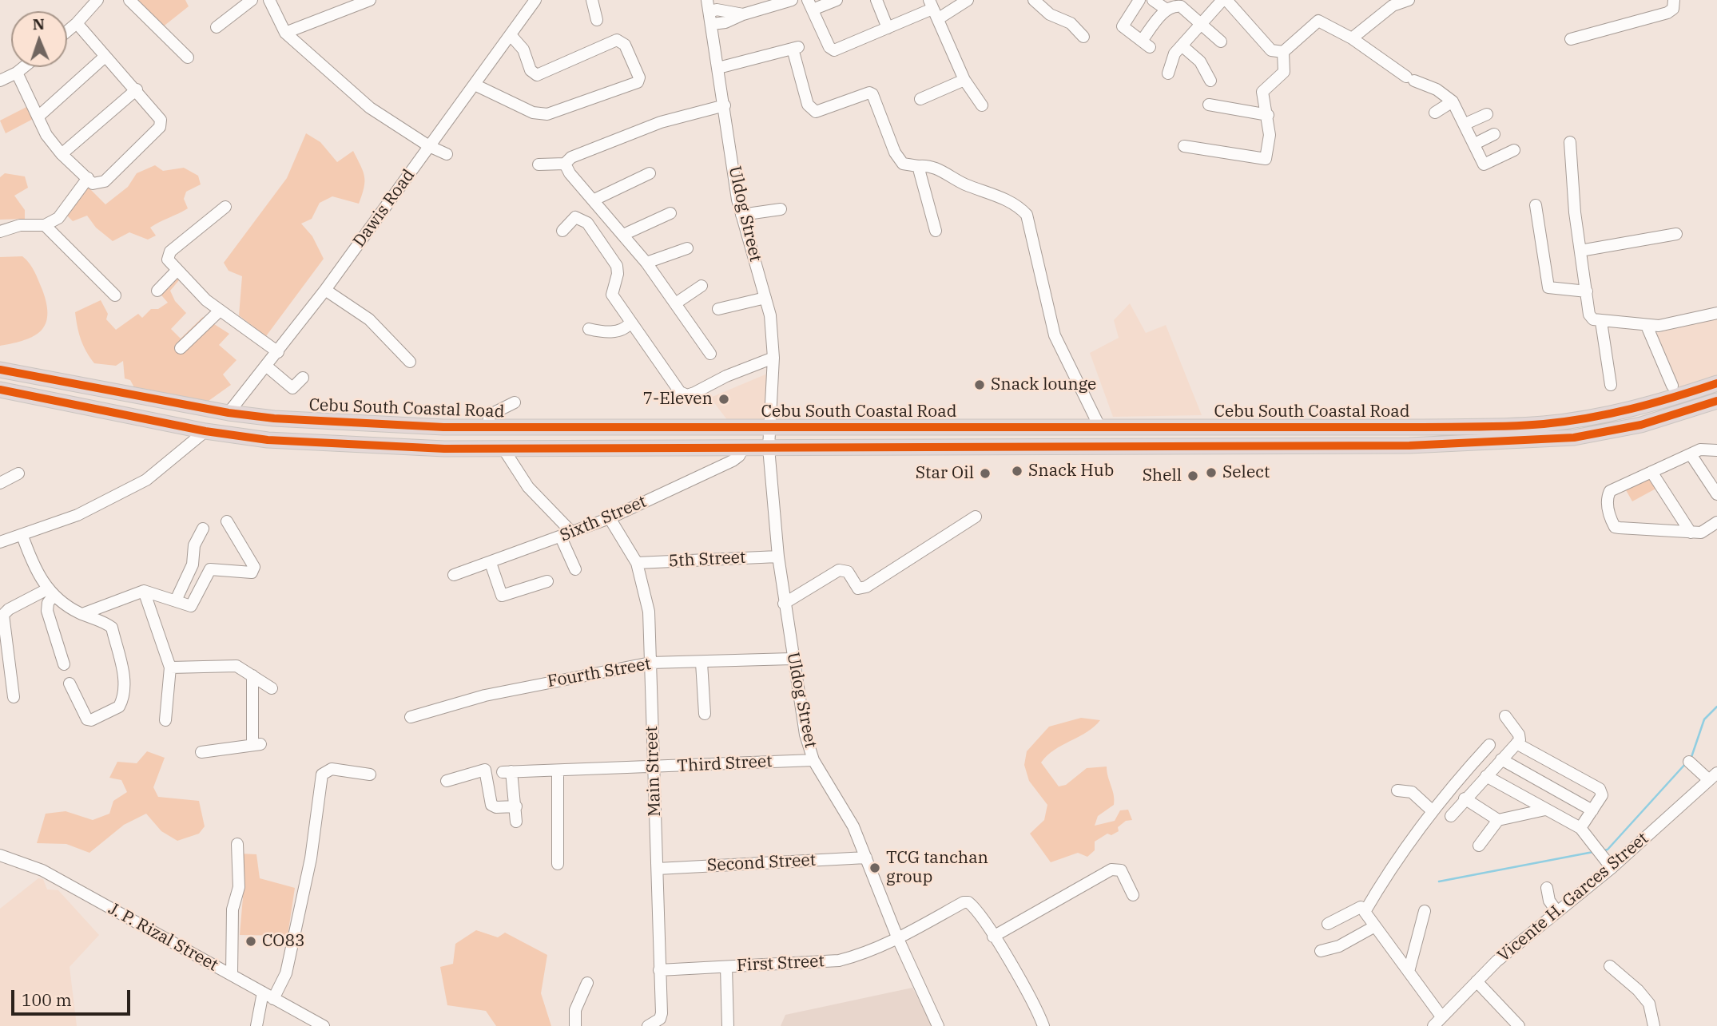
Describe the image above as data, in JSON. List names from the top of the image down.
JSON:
{
  "streets": {
    "highway": ["Cebu South Coastal Road"],
    "street": [
      "Dawis Road",
      "Uldog Street",
      "Sixth Street",
      "5th Street",
      "Fourth Street",
      "Third Street",
      "Main Street",
      "Second Street",
      "Vicente H. Garces Street",
      "J. P. Rizal Street",
      "First Street"
    ]
  },
  "crossings": [
    ["Dawis Road", "Cebu South Coastal Road"],
    ["Uldog Street", "Cebu South Coastal Road"],
    ["Uldog Street", "5th Street"],
    ["Uldog Street", "Fourth Street"],
    ["Uldog Street", "Third Street"],
    ["Uldog Street", "Second Street"],
    ["Uldog Street", "First Street"],
    ["Cebu South Coastal Road", "Sixth Street"],
    ["Sixth Street", "Main Street"],
    ["5th Street", "Main Street"],
    ["Fourth Street", "Main Street"],
    ["Third Street", "Main Street"],
    ["Main Street", "Second Street"],
    ["Main Street", "First Street"]
  ],
  "places": [
    "Snack lounge",
    "7-Eleven",
    "Snack Hub",
    "Select",
    "Star Oil",
    "Shell",
    "TCG tanchan group",
    "CO83"
  ],
  "scale_bar": "100 m",
  "north": "top"
}
